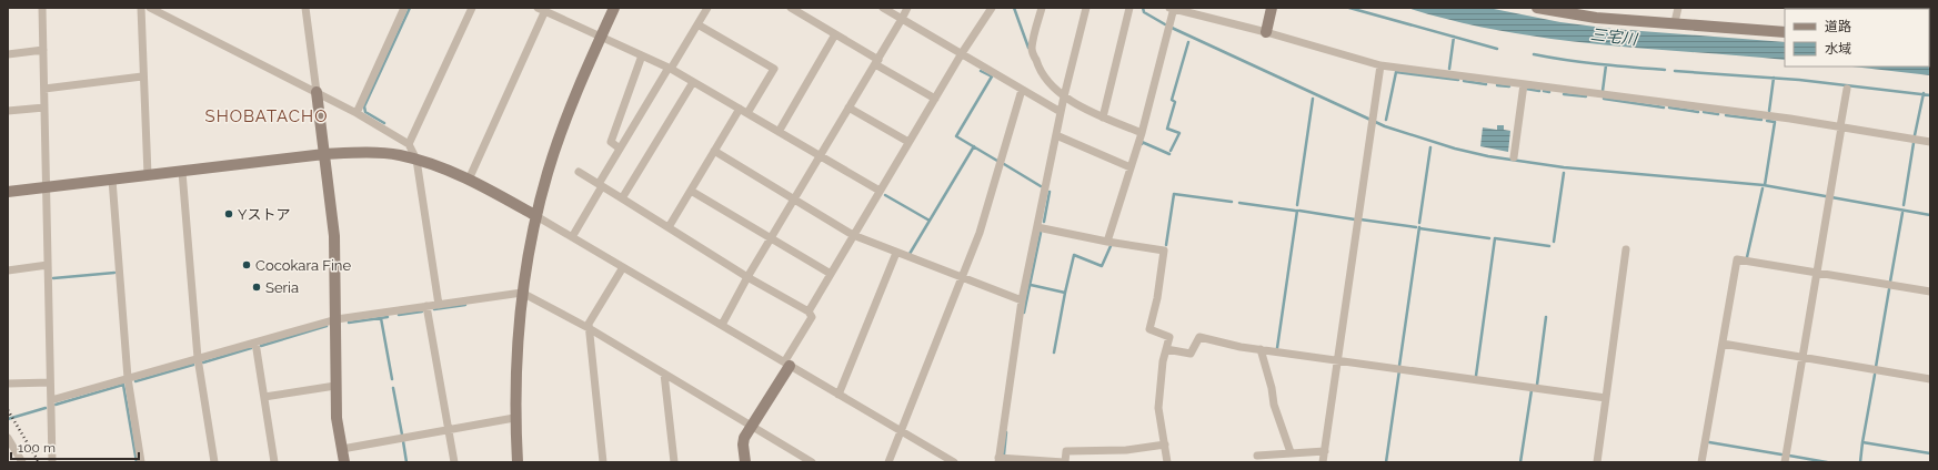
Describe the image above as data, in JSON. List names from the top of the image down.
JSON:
{
  "districts": ["SHOBATACHO"],
  "water": ["三宅川"],
  "places": ["Yストア", "Cocokara Fine", "Seria"],
  "legend": ["道路", "水域"],
  "scale_bar": "100 m"
}
